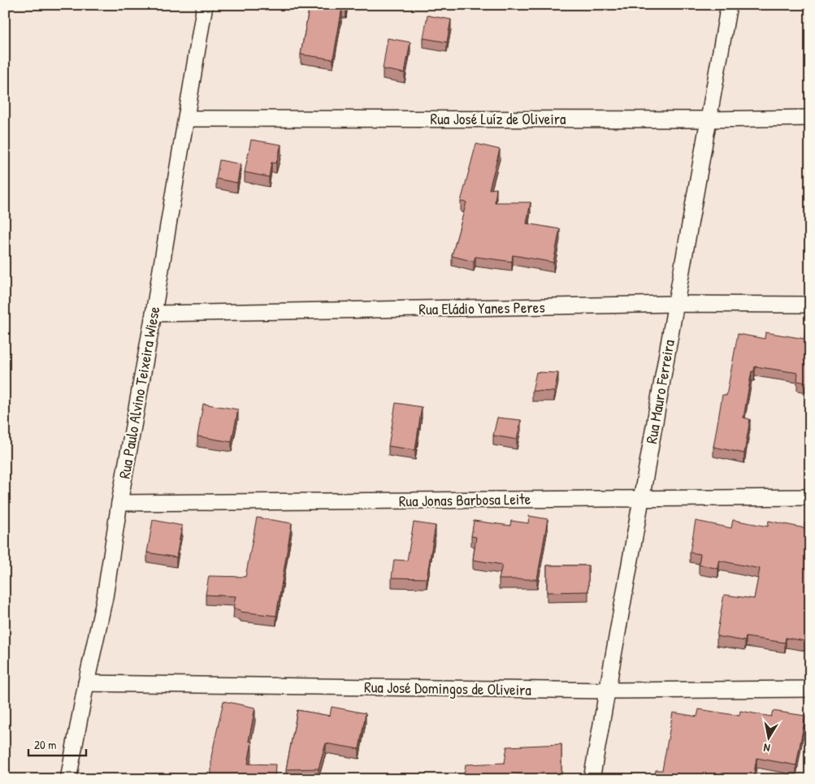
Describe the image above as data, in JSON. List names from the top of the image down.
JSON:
{
  "streets": {
    "street": [
      "Rua José Luíz de Oliveira",
      "Rua Eládio Yanes Peres",
      "Rua Mauro Ferreira",
      "Rua Paulo Alvino Teixeira Wiese",
      "Rua Jonas Barbosa Leite",
      "Rua José Domingos de Oliveira"
    ]
  },
  "crossings": [
    ["Rua José Luíz de Oliveira", "Rua Mauro Ferreira"],
    ["Rua José Luíz de Oliveira", "Rua Paulo Alvino Teixeira Wiese"],
    ["Rua Eládio Yanes Peres", "Rua Mauro Ferreira"],
    ["Rua Eládio Yanes Peres", "Rua Paulo Alvino Teixeira Wiese"],
    ["Rua Mauro Ferreira", "Rua Jonas Barbosa Leite"],
    ["Rua Mauro Ferreira", "Rua José Domingos de Oliveira"],
    ["Rua Paulo Alvino Teixeira Wiese", "Rua Jonas Barbosa Leite"],
    ["Rua Paulo Alvino Teixeira Wiese", "Rua José Domingos de Oliveira"]
  ],
  "scale_bar": "20 m",
  "north": "bottom"
}
